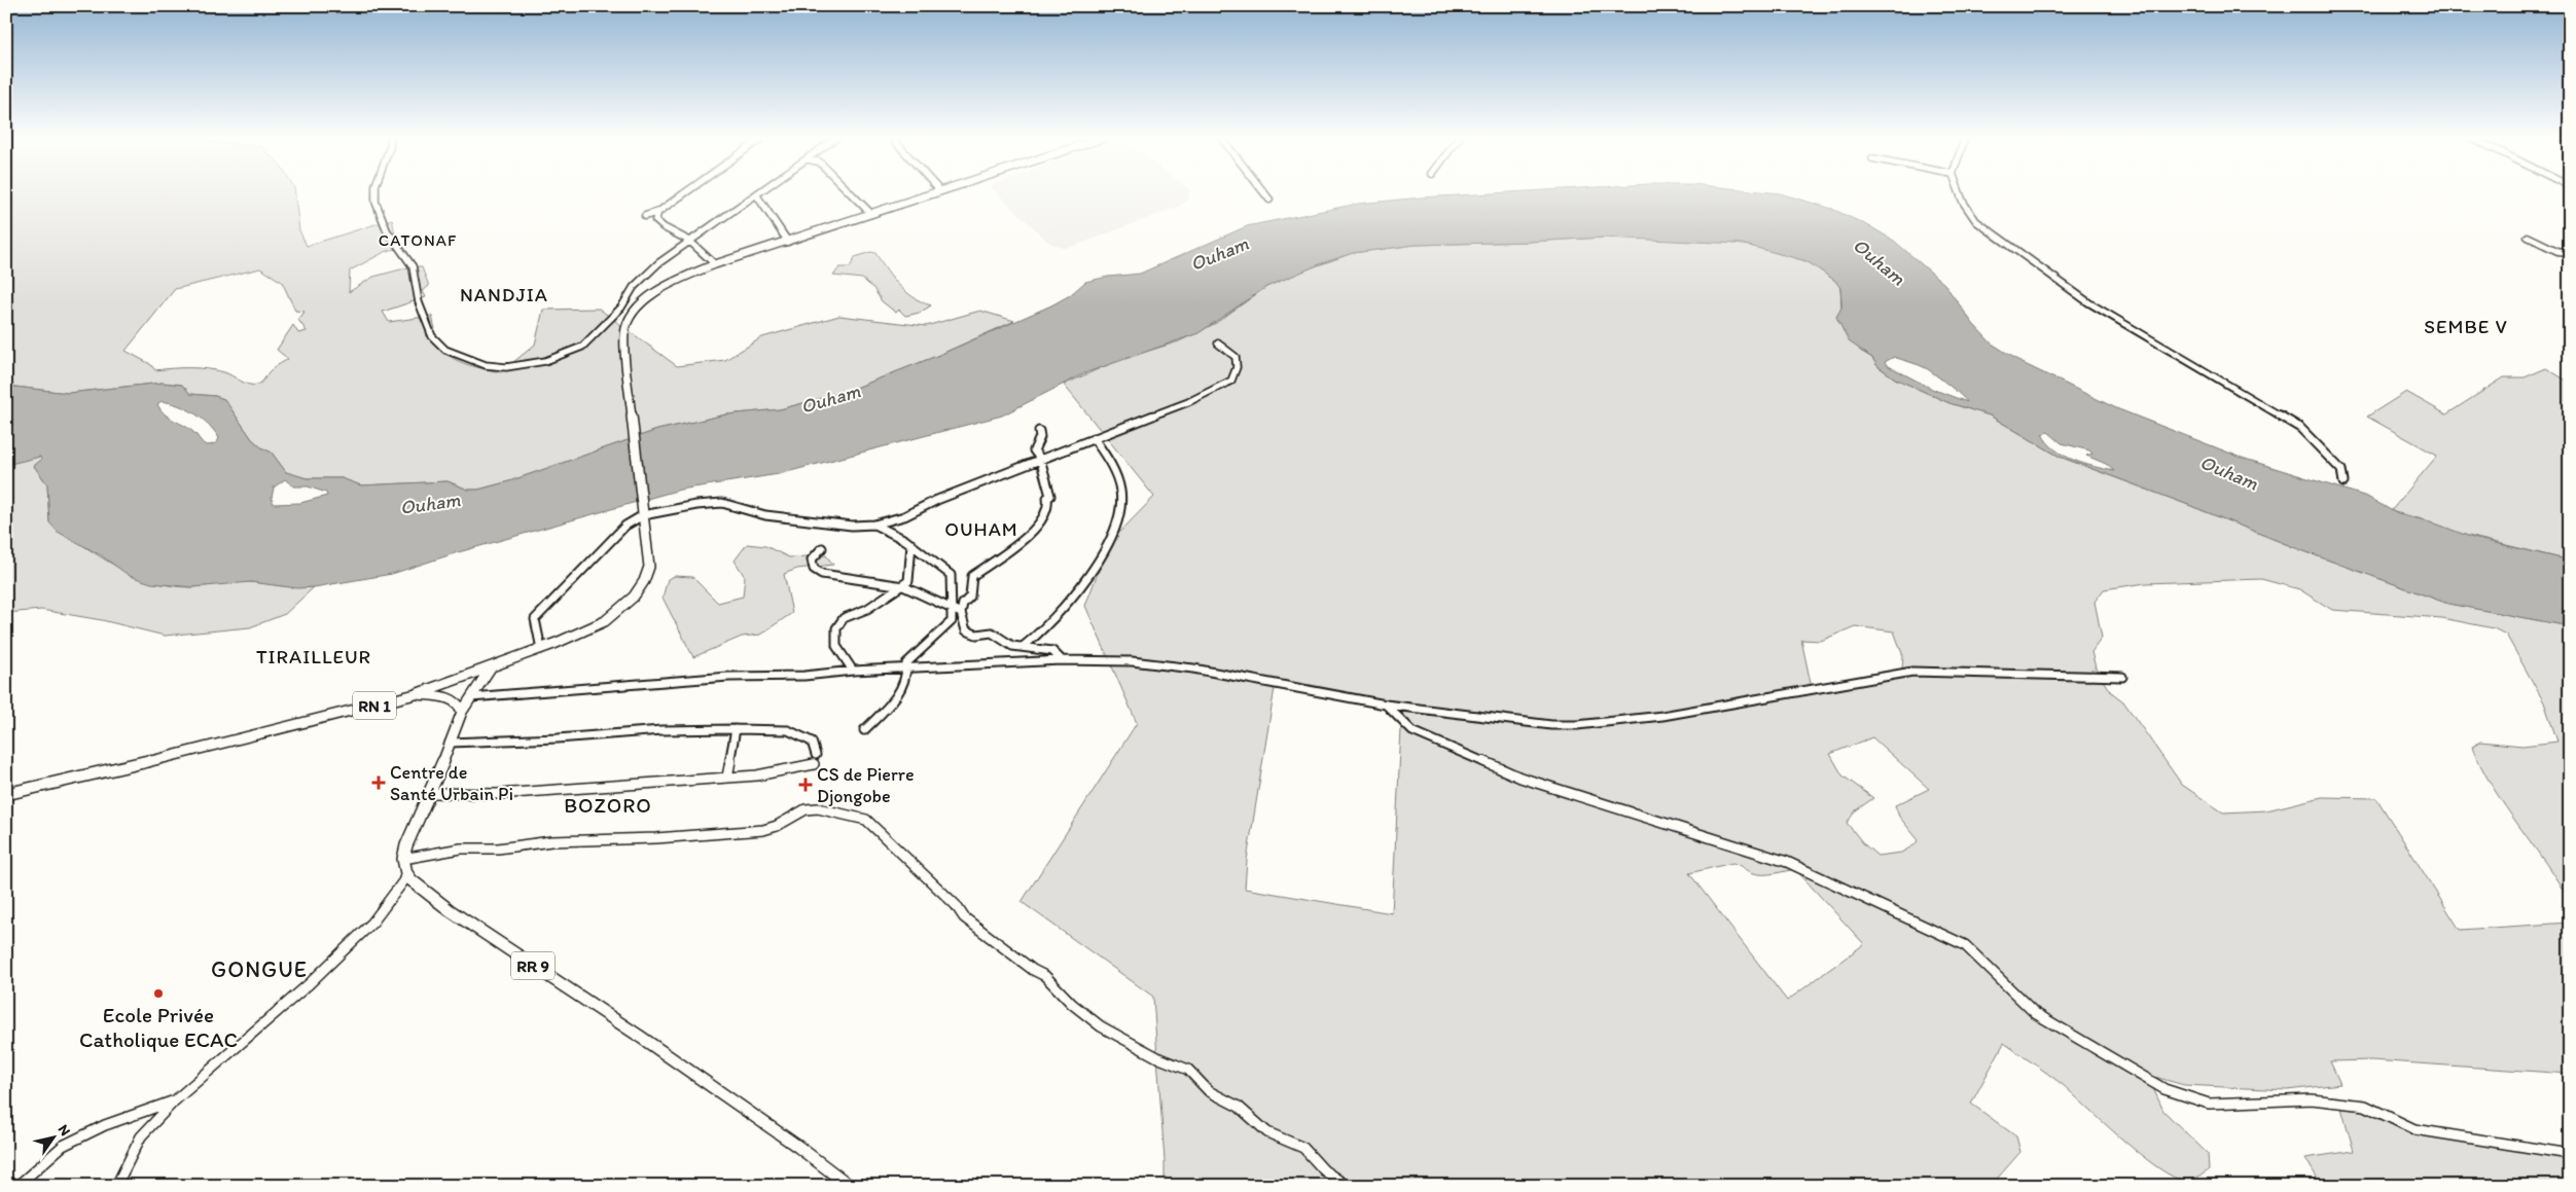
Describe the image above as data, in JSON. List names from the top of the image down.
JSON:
{
  "streets": {
    "main road": ["RN 1", "RR 9"]
  },
  "districts": [
    "CATONAF",
    "NANDJIA",
    "SEMBE V",
    "OUHAM",
    "TIRAILLEUR",
    "BOZORO",
    "GONGUE"
  ],
  "water": ["Ouham"],
  "places": {
    "health": ["Centre de Santé Urbain Pi", "CS de Pierre Djongobe"],
    "other": ["Ecole Privée Catholique ECAC"]
  },
  "north": "top right"
}
